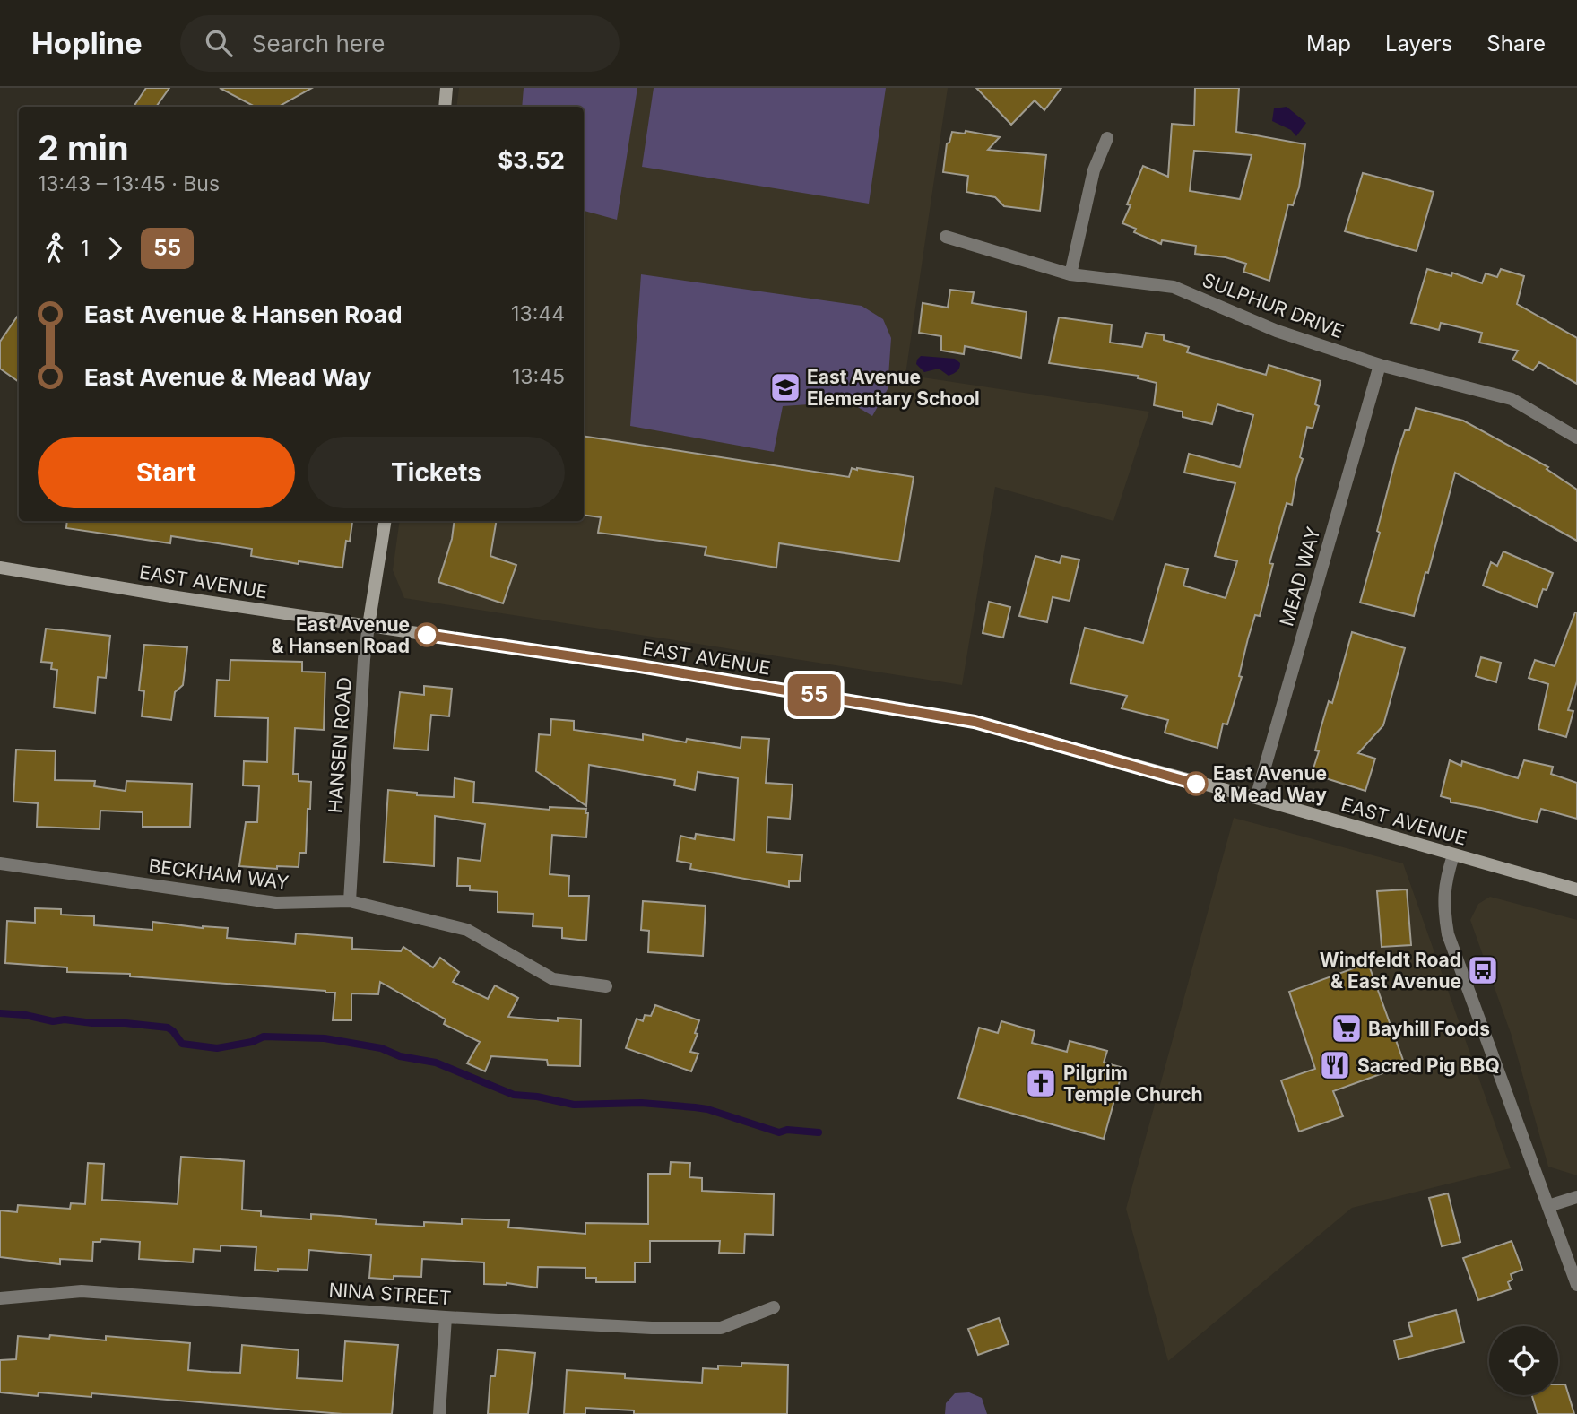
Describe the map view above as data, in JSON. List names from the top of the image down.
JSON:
{
  "streets": {
    "street": [
      "SULPHUR DRIVE",
      "MEAD WAY",
      "EAST AVENUE",
      "HANSEN ROAD",
      "BECKHAM WAY",
      "NINA STREET"
    ]
  },
  "crossings": [
    ["SULPHUR DRIVE", "MEAD WAY"],
    ["MEAD WAY", "EAST AVENUE"],
    ["EAST AVENUE", "HANSEN ROAD"],
    ["HANSEN ROAD", "BECKHAM WAY"]
  ],
  "places": {
    "school or university": ["East Avenue Elementary School"],
    "other": ["East Avenue & Hansen Road", "East Avenue & Mead Way"],
    "bus stop": ["Windfeldt Road & East Avenue"],
    "supermarket": ["Bayhill Foods"],
    "restaurant": ["Sacred Pig BBQ"],
    "church": ["Pilgrim Temple Church"]
  },
  "lines": ["bus line 55"],
  "page": {
    "header": "Hopline",
    "search": "Search here",
    "nav": ["Map", "Layers", "Share"],
    "on_map": "55",
    "heading": ["2 min", "13:43 – 13:45 · Bus", "$3.52"],
    "legs": ["1", "55"],
    "list": [
      {
        "name": "East Avenue & Hansen Road",
        "value": "13:44"
      },
      {
        "name": "East Avenue & Mead Way",
        "value": "13:45"
      }
    ],
    "buttons": ["Start", "Tickets"]
  }
}
